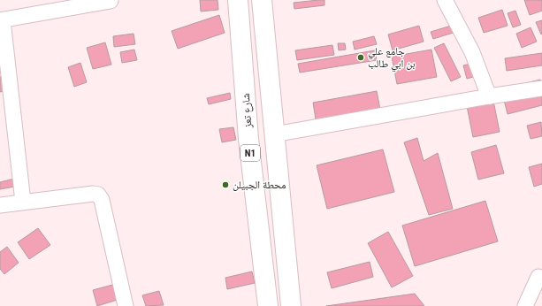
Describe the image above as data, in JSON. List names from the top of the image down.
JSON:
{
  "streets": {
    "highway": ["شارع تعز", "N1"]
  },
  "places": ["جامع علي بن ابي طالب", "محطة الجبيلن"]
}
